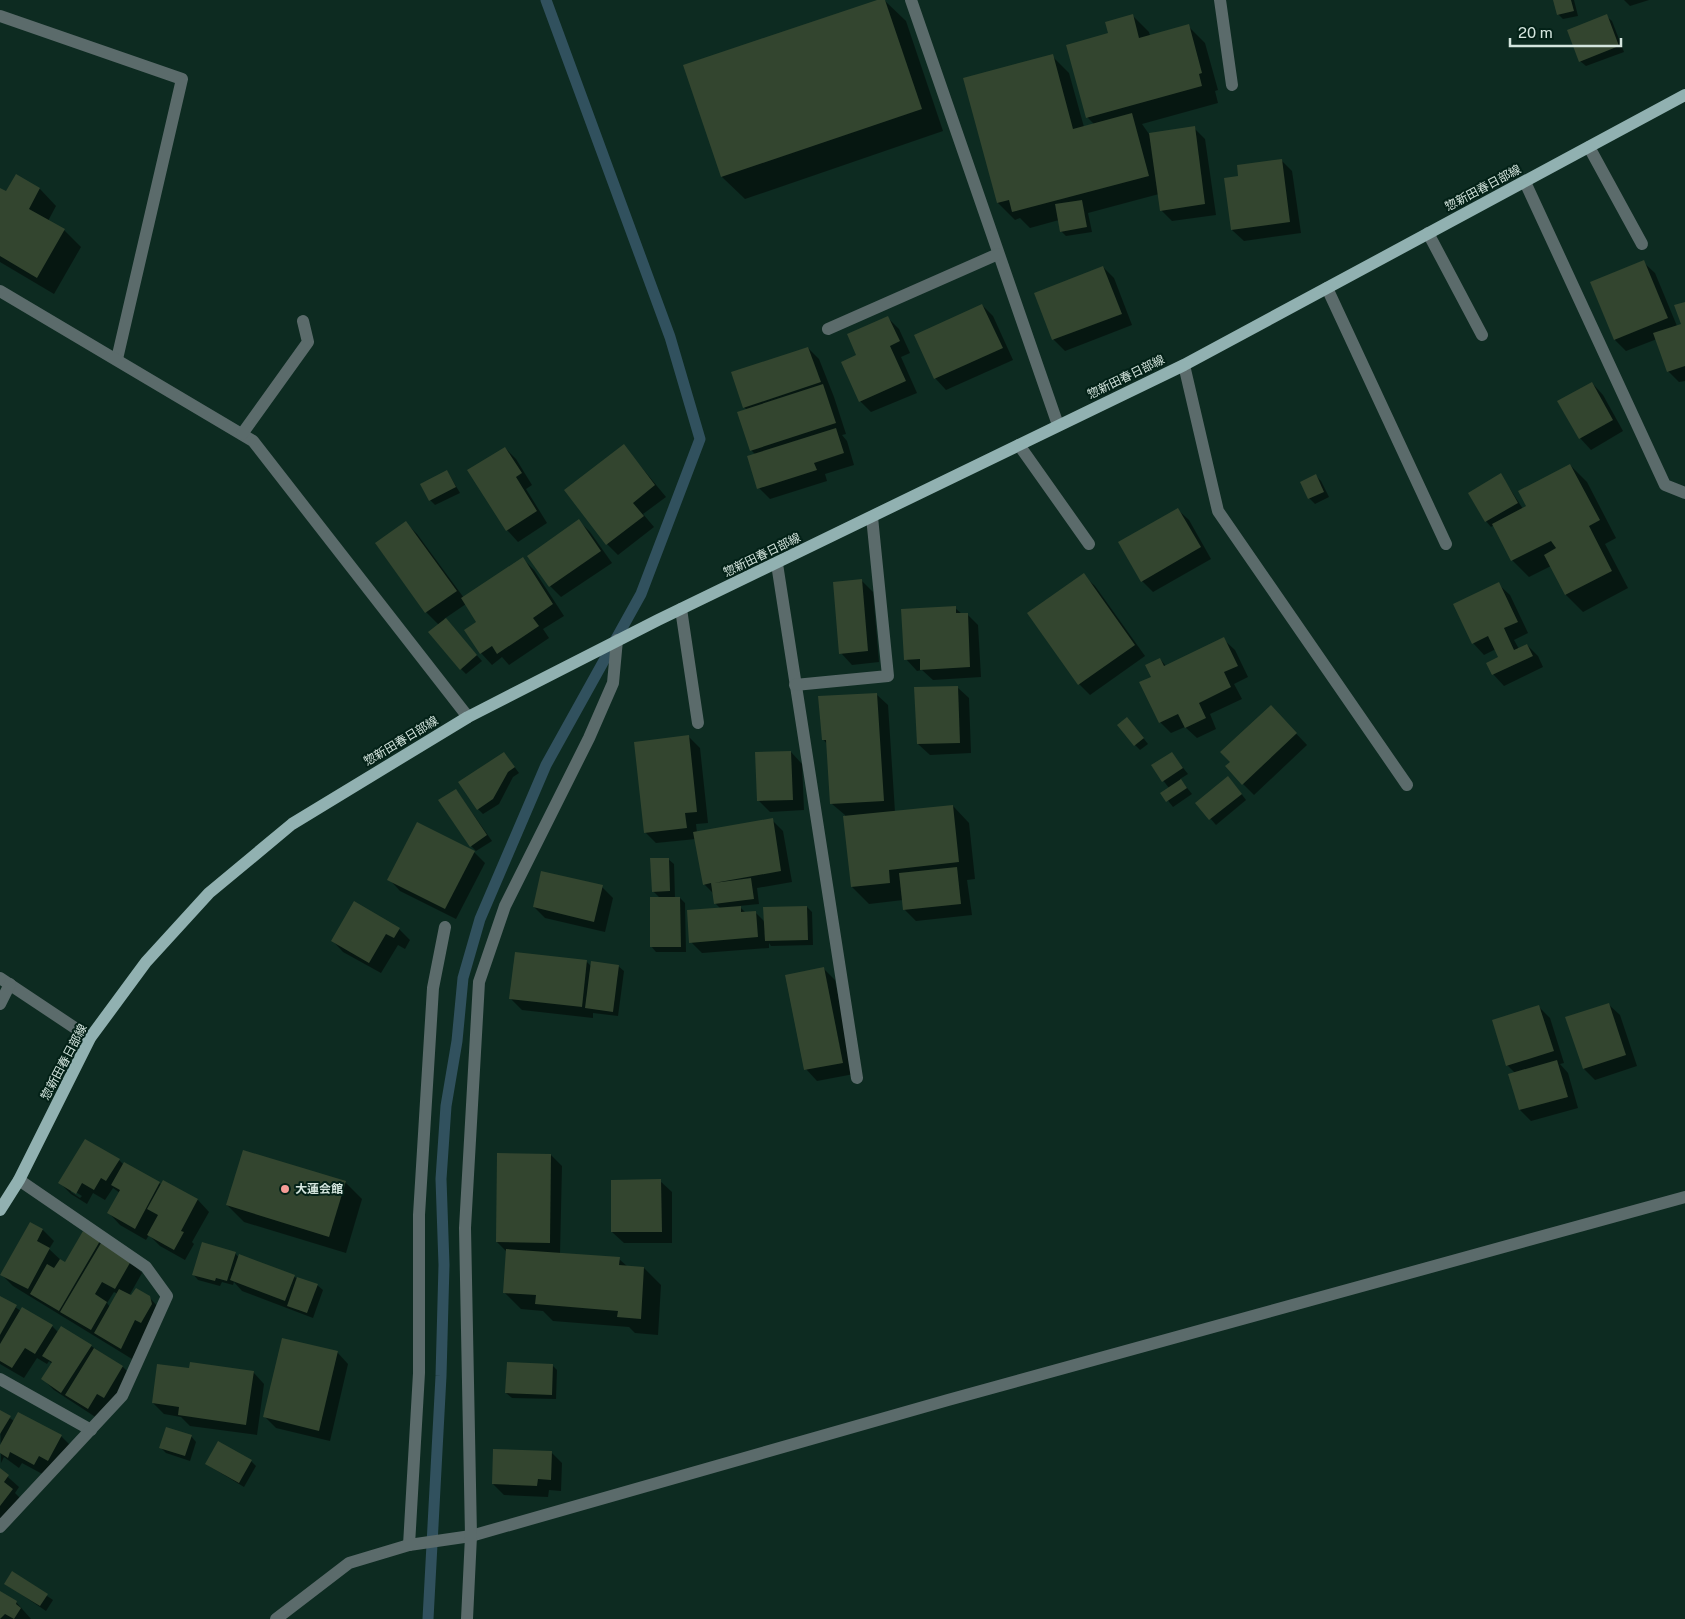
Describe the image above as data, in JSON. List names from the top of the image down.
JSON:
{
  "streets": {
    "main road": ["惣新田春日部線"]
  },
  "places": ["大蓮会館"],
  "scale_bar": "20 m"
}
